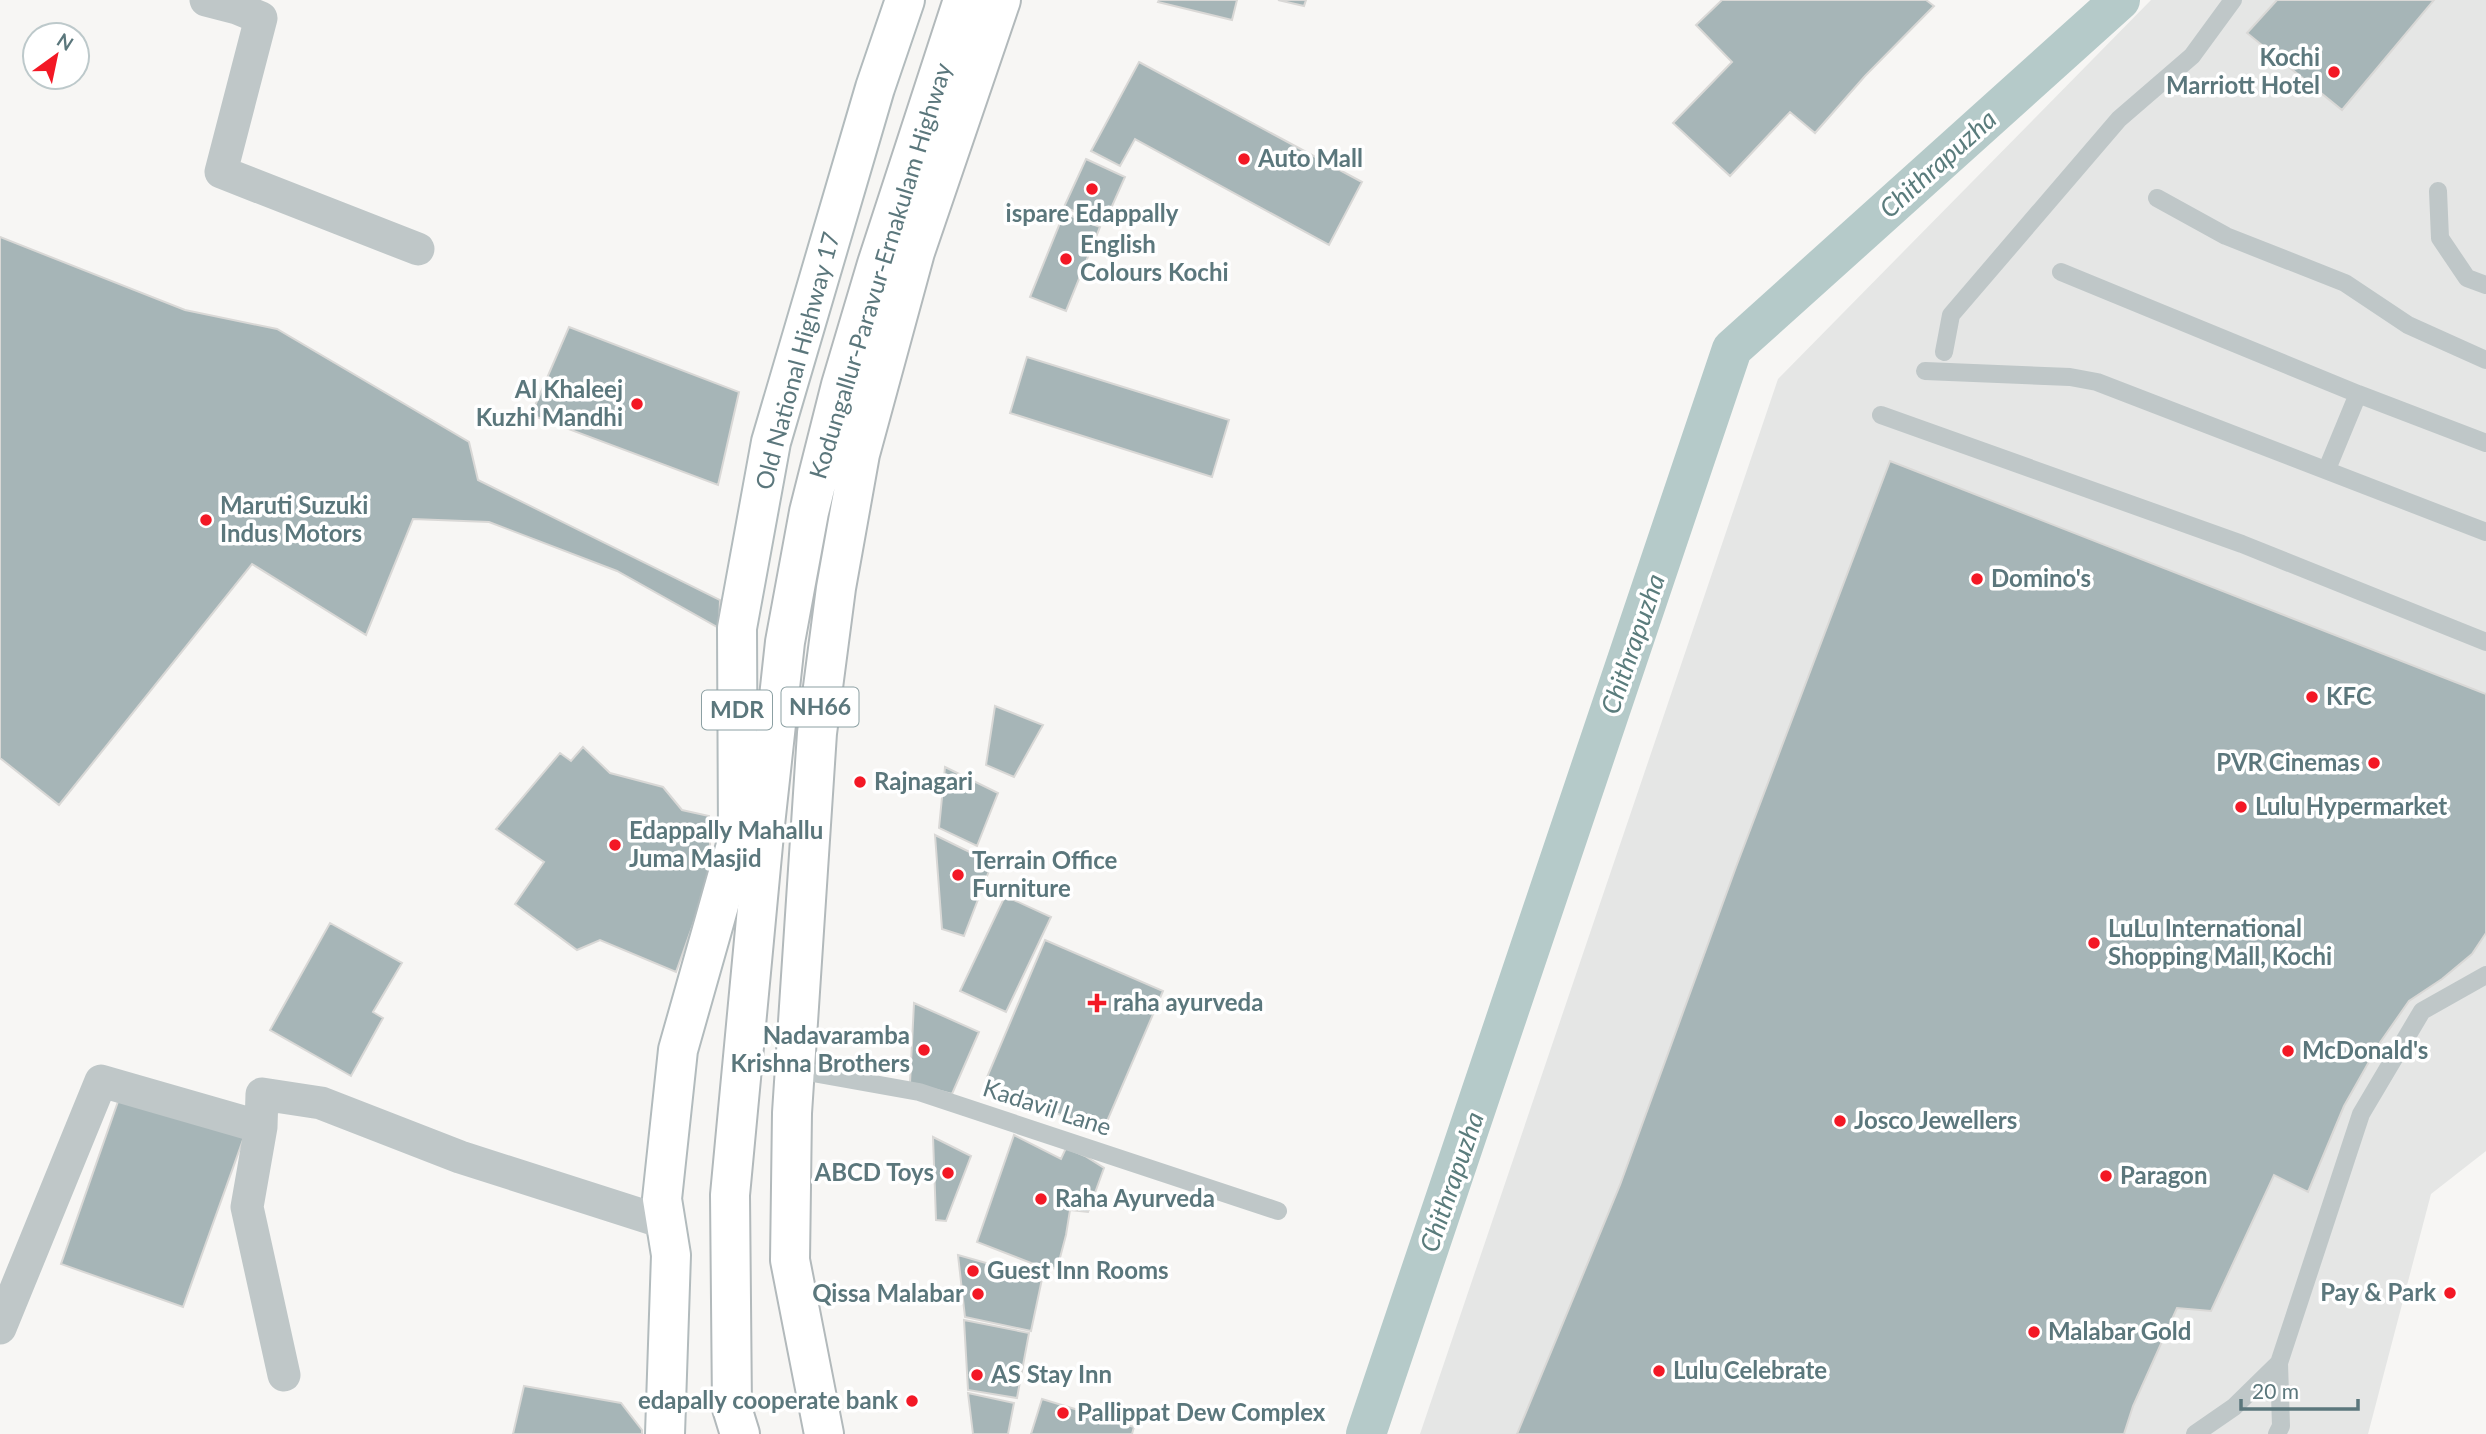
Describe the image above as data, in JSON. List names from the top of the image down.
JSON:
{
  "streets": {
    "main road": [
      "Kodungallur-Paravur-Ernakulam Highway",
      "Old National Highway 17",
      "NH66",
      "MDR"
    ],
    "lane": ["Kadavil Lane"]
  },
  "crossings": [
    ["Kodungallur-Paravur-Ernakulam Highway", "Old National Highway 17"],
    ["Kodungallur-Paravur-Ernakulam Highway", "NH66"],
    ["Kodungallur-Paravur-Ernakulam Highway", "Kadavil Lane"],
    ["Old National Highway 17", "NH66"]
  ],
  "water": ["Chithrapuzha"],
  "places": {
    "other": [
      "Kochi Marriott Hotel",
      "Auto Mall",
      "ispare Edappally",
      "English Colours Kochi",
      "Al Khaleej Kuzhi Mandhi",
      "Maruti Suzuki Indus Motors",
      "Domino's",
      "KFC",
      "PVR Cinemas",
      "Rajnagari",
      "Lulu Hypermarket",
      "Edappally Mahallu Juma Masjid",
      "Terrain Office Furniture",
      "LuLu International Shopping Mall, Kochi",
      "Nadavaramba Krishna Brothers",
      "McDonald's",
      "Josco Jewellers",
      "ABCD Toys",
      "Paragon",
      "Raha Ayurveda",
      "Guest Inn Rooms",
      "Pay & Park",
      "Qissa Malabar",
      "Malabar Gold",
      "Lulu Celebrate",
      "AS Stay Inn",
      "edapally cooperate bank",
      "Pallippat Dew Complex"
    ],
    "health": ["raha ayurveda"]
  },
  "scale_bar": "20 m",
  "north": "top right"
}
